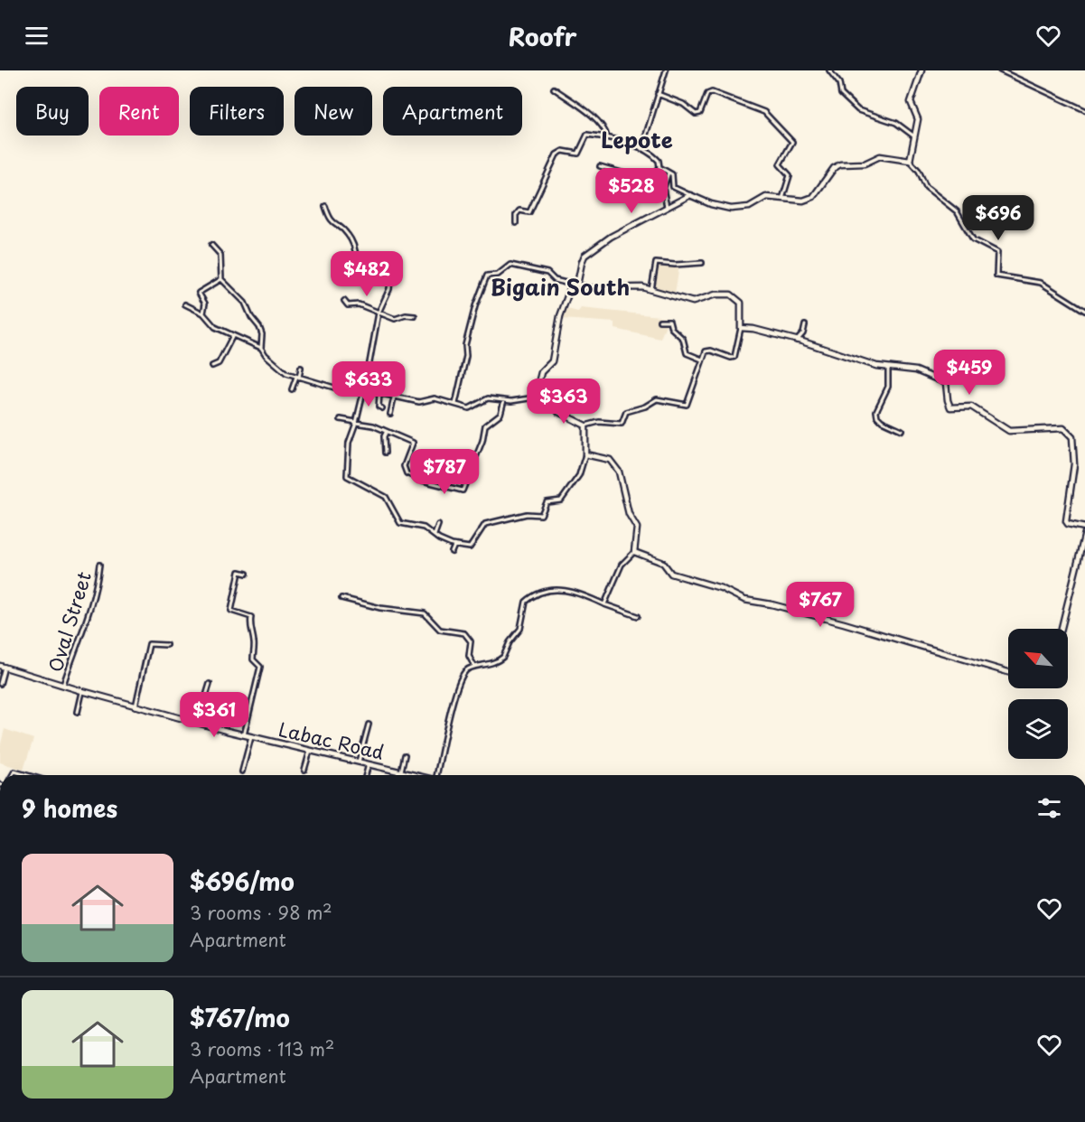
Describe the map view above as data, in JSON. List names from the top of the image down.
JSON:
{
  "streets": {
    "street": ["Oval Street", "Labac Road"]
  },
  "crossings": [
    ["Oval Street", "Labac Road"]
  ],
  "districts": ["Lepote", "Bigain South"],
  "north": "top left",
  "page": {
    "header": "Roofr",
    "chip": [
      "Buy",
      "Rent",
      "Filters",
      "New",
      "Apartment"
    ],
    "price": [
      "$528",
      "$696",
      "$482",
      "$459",
      "$633",
      "$363",
      "$787",
      "$767",
      "$361"
    ],
    "heading": "9 homes",
    "list": [
      {
        "name": "$696/mo",
        "note": "3 rooms · 98 m² · Apartment"
      },
      {
        "name": "$767/mo",
        "note": "3 rooms · 113 m² · Apartment"
      }
    ]
  }
}
